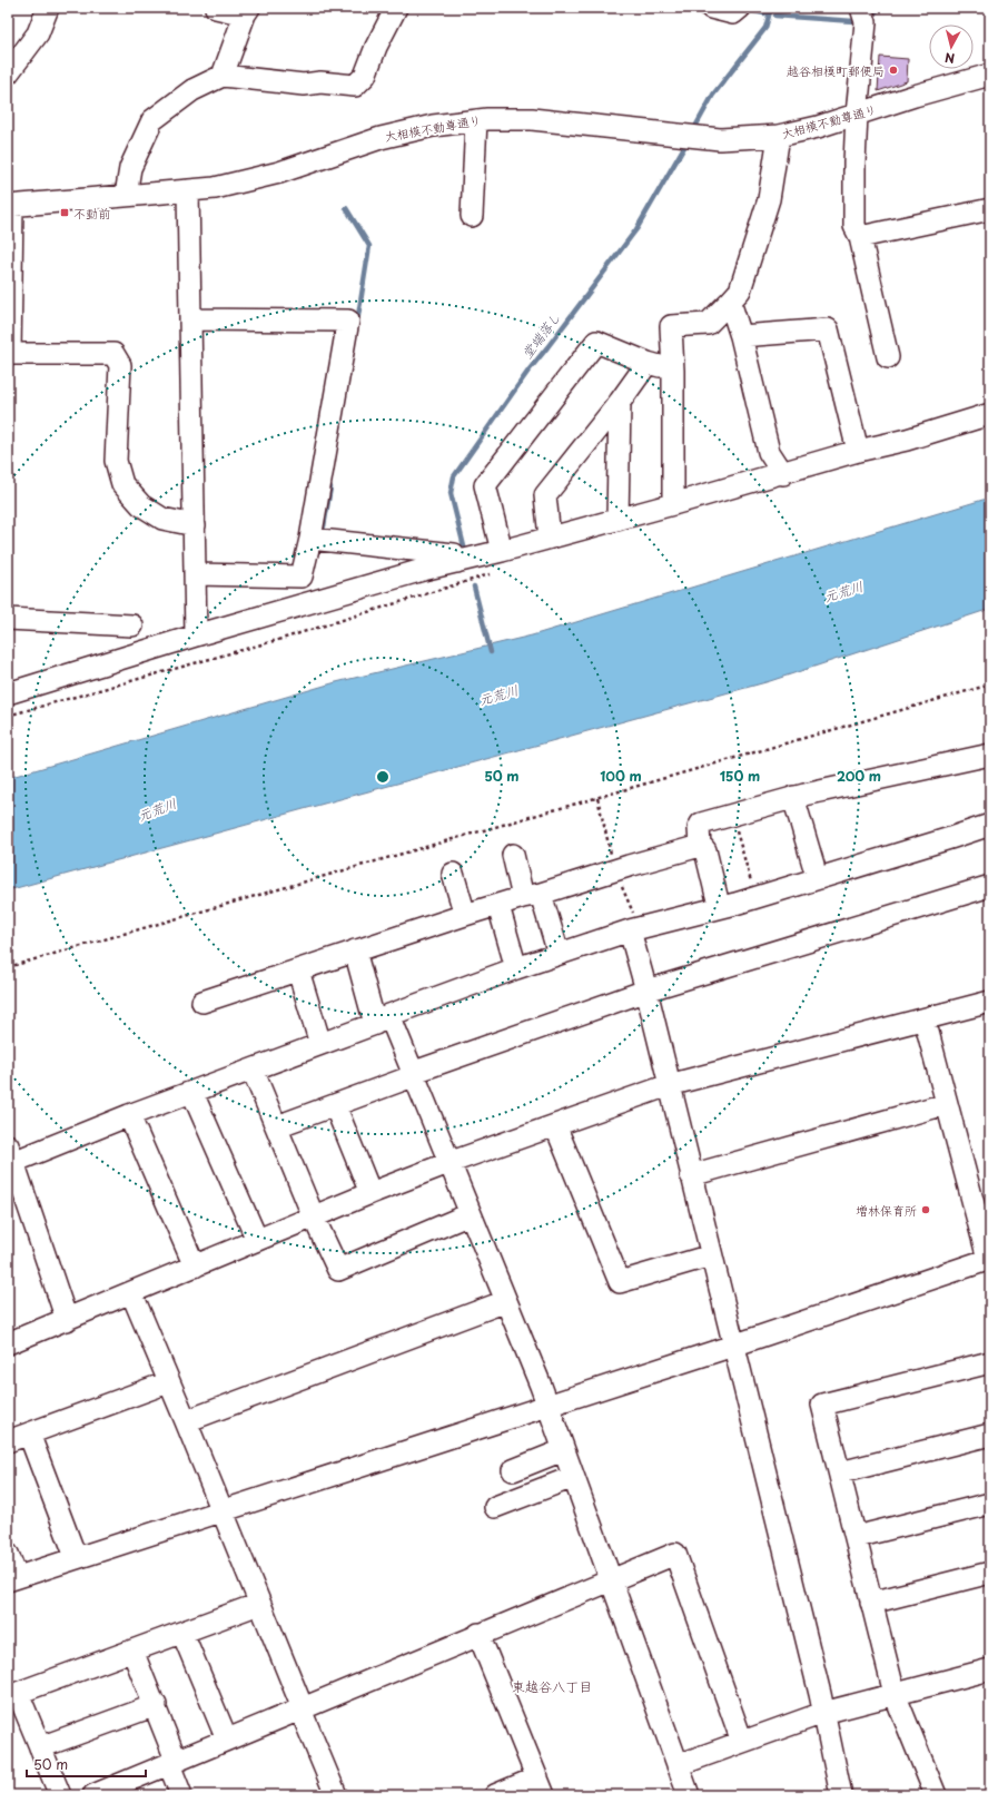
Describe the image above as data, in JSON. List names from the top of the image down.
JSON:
{
  "streets": {
    "street": ["大相模不動尊通り"]
  },
  "districts": ["東越谷八丁目"],
  "water": ["堂端落し", "元荒川"],
  "places": {
    "other": ["越谷相模町郵便局", "増林保育所"],
    "transit": ["不動前"]
  },
  "scale_bar": "50 m",
  "north": "bottom",
  "rings": [
    "50 m",
    "100 m",
    "150 m",
    "200 m"
  ]
}
